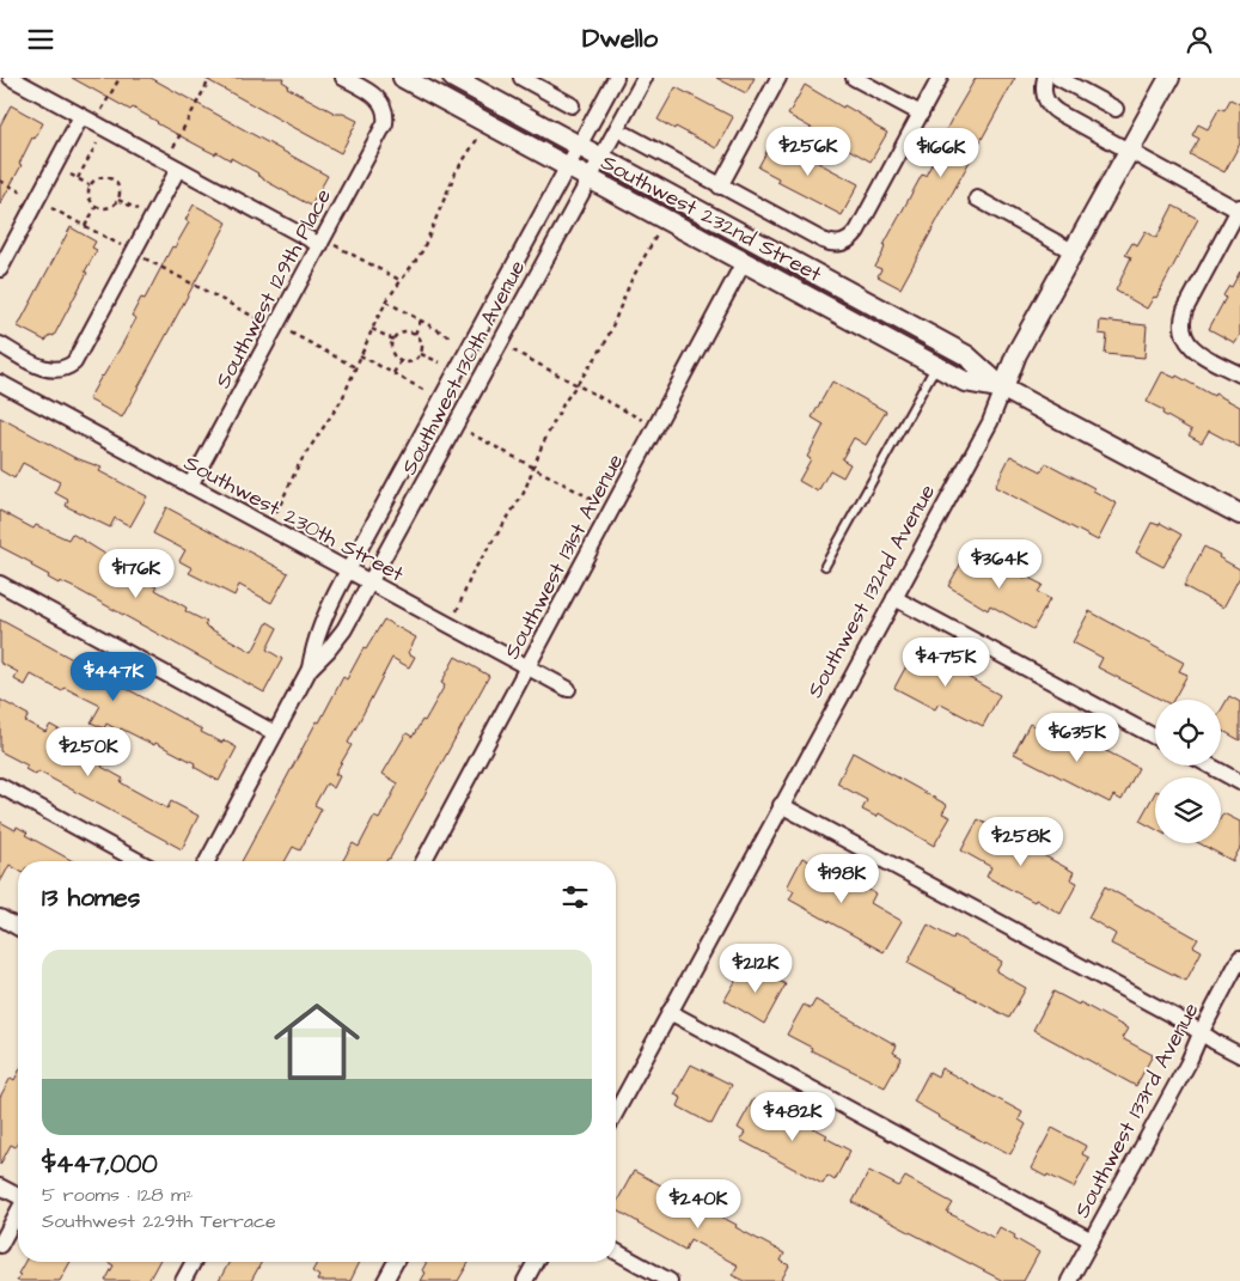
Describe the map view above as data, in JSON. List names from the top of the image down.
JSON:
{
  "streets": {
    "street": [
      "Southwest 232nd Street",
      "Southwest 129th Place",
      "Southwest 130th Avenue",
      "Southwest 230th Street",
      "Southwest 131st Avenue",
      "Southwest 132nd Avenue",
      "Southwest 133rd Avenue"
    ]
  },
  "crossings": [
    ["Southwest 232nd Street", "Southwest 130th Avenue"],
    ["Southwest 232nd Street", "Southwest 131st Avenue"],
    ["Southwest 232nd Street", "Southwest 132nd Avenue"],
    ["Southwest 129th Place", "Southwest 230th Street"],
    ["Southwest 130th Avenue", "Southwest 230th Street"],
    ["Southwest 230th Street", "Southwest 131st Avenue"]
  ],
  "page": {
    "header": "Dwello",
    "price": [
      "$256K",
      "$166K",
      "$364K",
      "$176K",
      "$475K",
      "$447K",
      "$635K",
      "$250K",
      "$258K",
      "$198K",
      "$212K",
      "$482K",
      "$240K"
    ],
    "heading": "13 homes",
    "list": [
      {
        "name": "$447,000",
        "note": "5 rooms · 128 m² · Southwest 229th Terrace"
      }
    ]
  }
}
